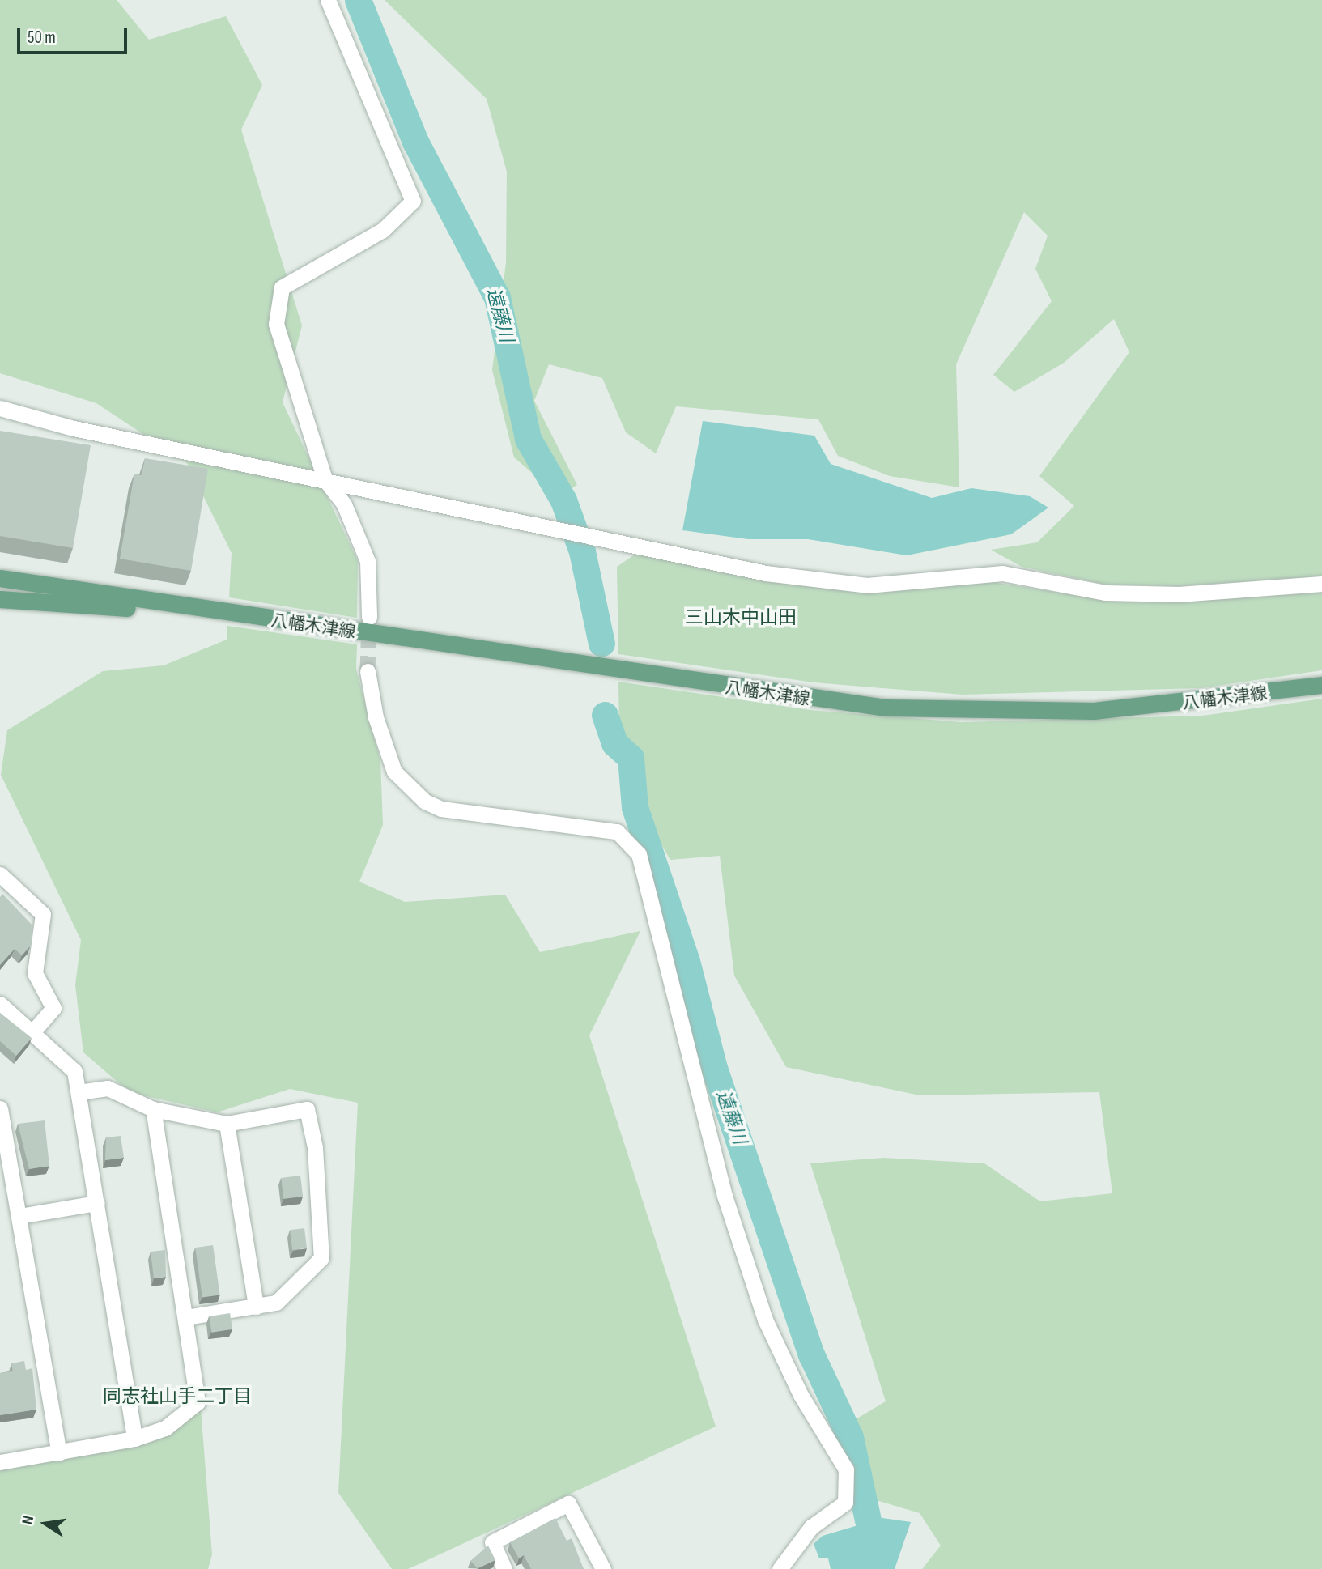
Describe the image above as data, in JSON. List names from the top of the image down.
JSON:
{
  "streets": {
    "main road": ["八幡木津線"]
  },
  "districts": ["三山木中山田", "同志社山手二丁目"],
  "water": ["遠藤川"],
  "scale_bar": "50 m",
  "north": "left"
}
